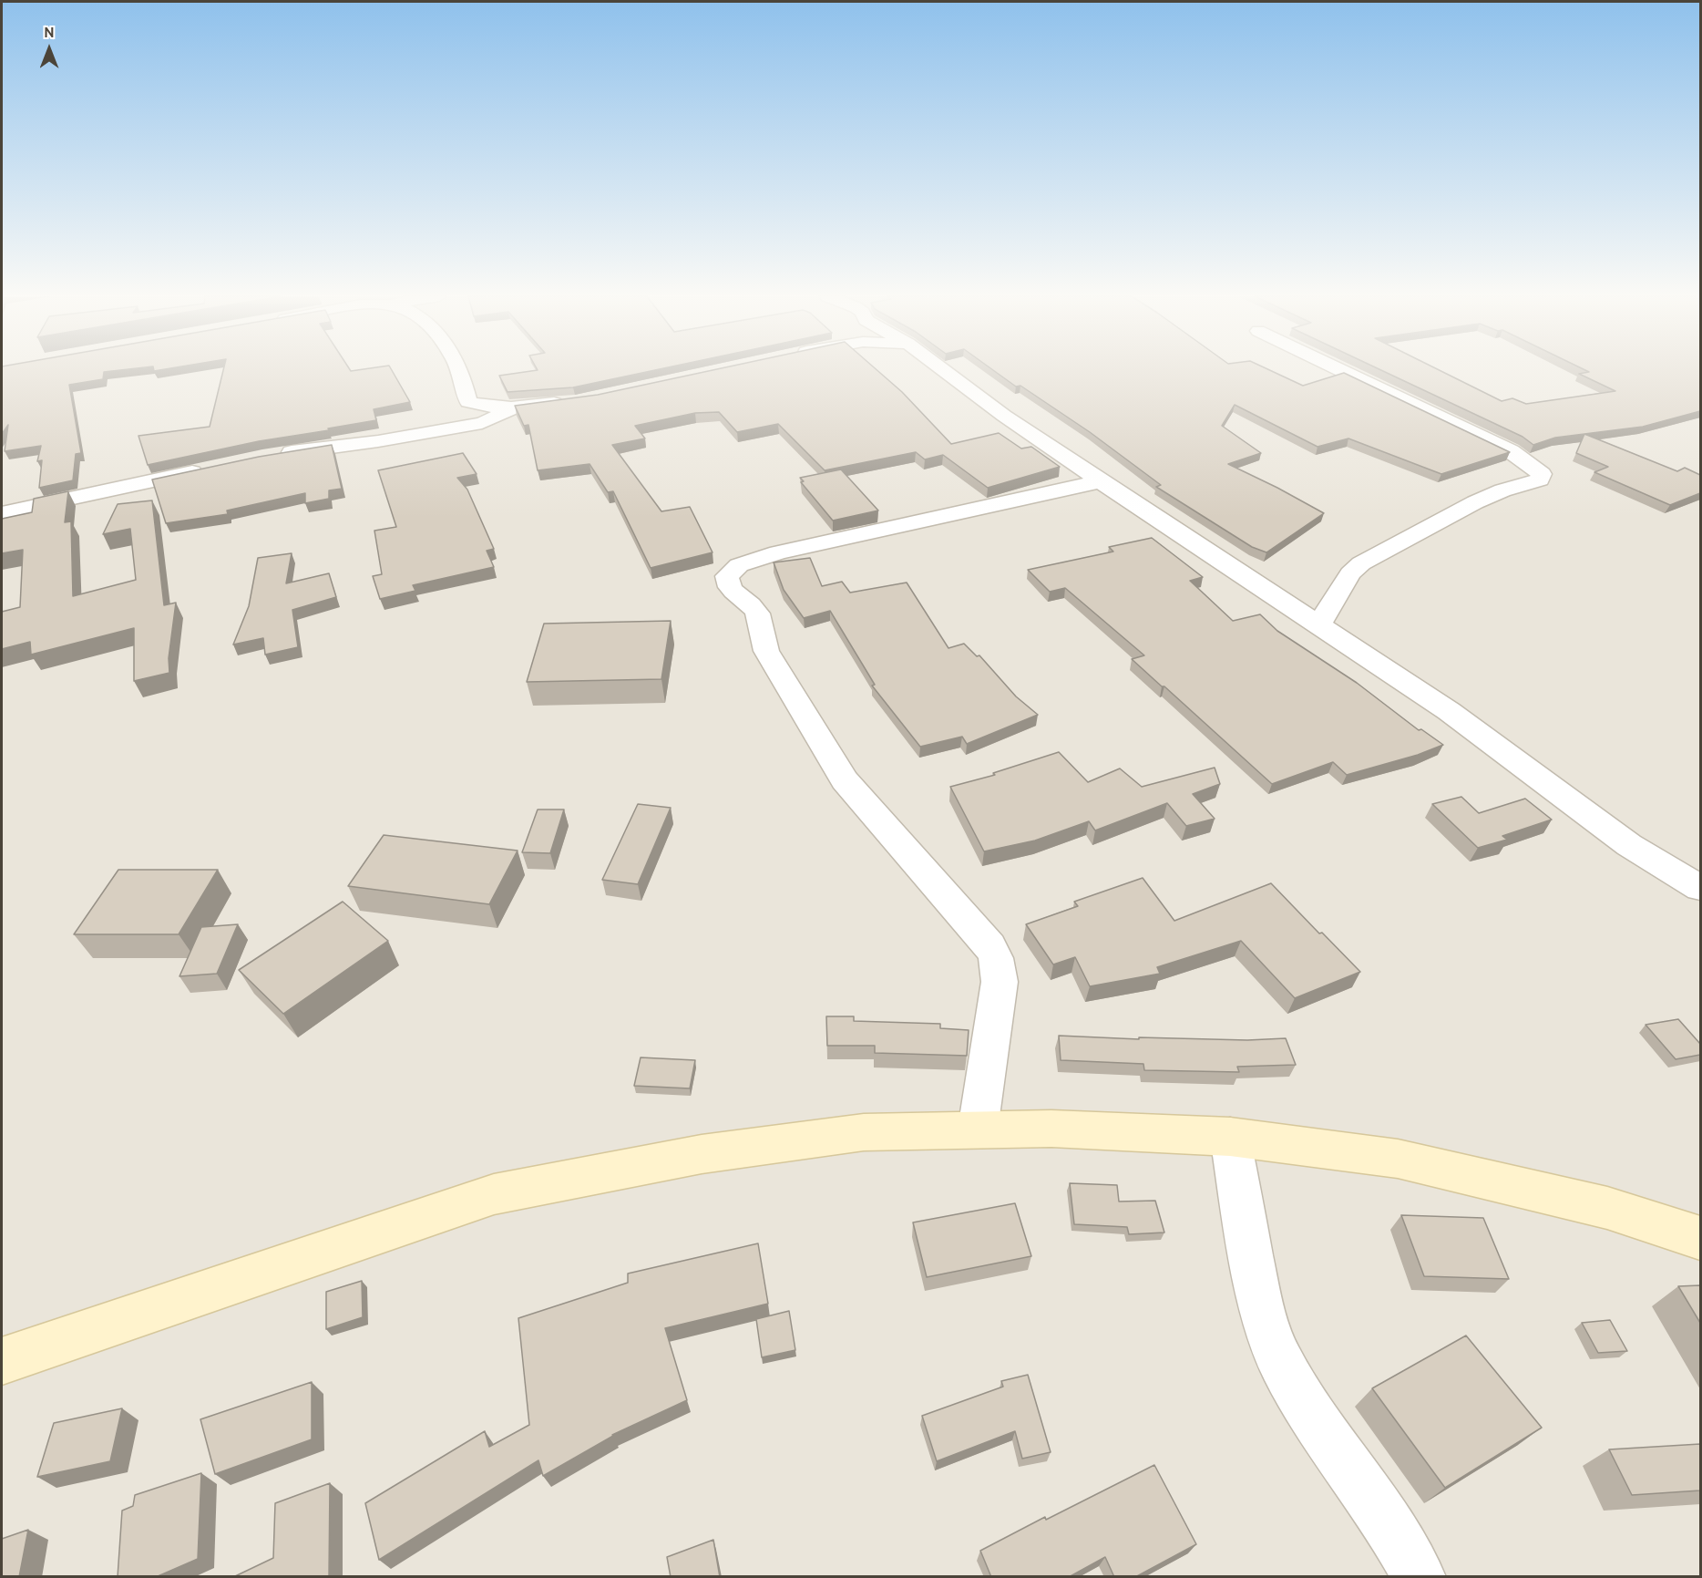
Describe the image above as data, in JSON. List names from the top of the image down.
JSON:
{
  "north": "top"
}
